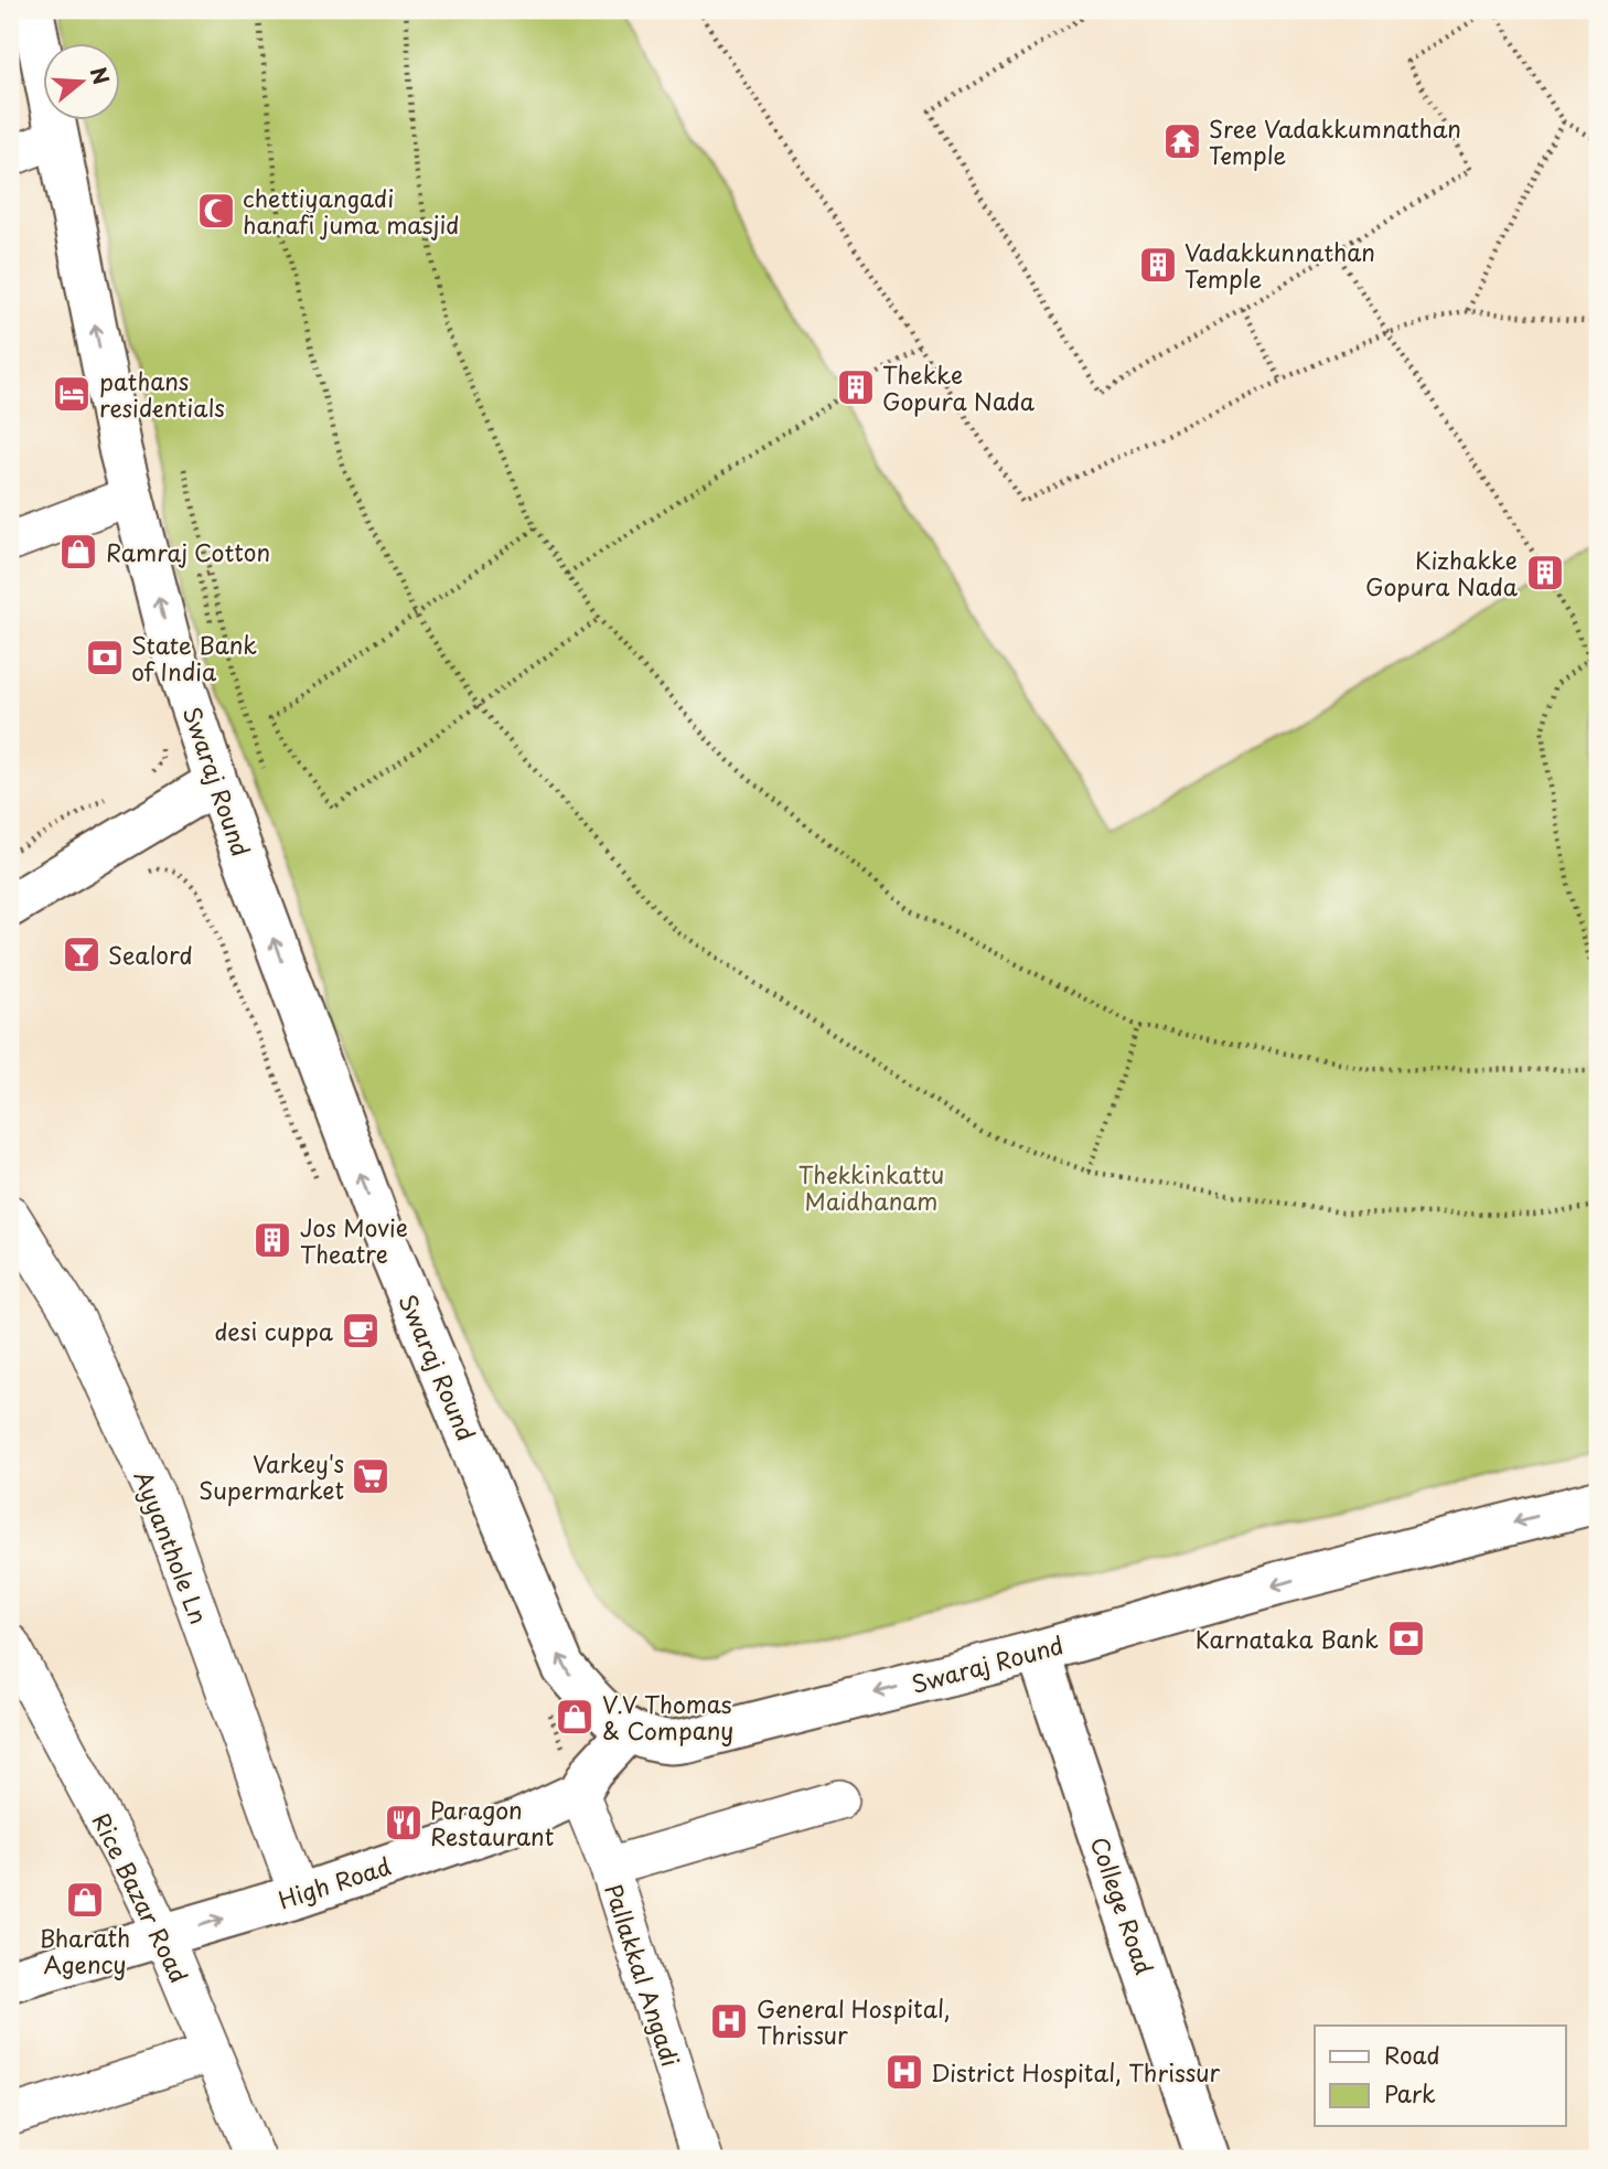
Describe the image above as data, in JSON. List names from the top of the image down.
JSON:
{
  "streets": {
    "main road": ["Swaraj Round", "High Road", "College Road"],
    "street": ["Ayyanthole Ln", "Rice Bazar Road", "Pallakkal Angadi"]
  },
  "crossings": [
    ["Swaraj Round", "College Road"],
    ["Ayyanthole Ln", "High Road"],
    ["High Road", "Rice Bazar Road"],
    ["High Road", "Pallakkal Angadi"]
  ],
  "parks": ["Thekkinkattu Maidhanam"],
  "places": {
    "temple": ["Sree Vadakkumnathan Temple"],
    "mosque": ["chettiyangadi hanafi juma masjid"],
    "building": [
      "Vadakkunnathan Temple",
      "Thekke Gopura Nada",
      "Kizhakke Gopura Nada",
      "Jos Movie Theatre"
    ],
    "hotel": ["pathans residentials"],
    "shop": ["Ramraj Cotton", "V.V Thomas & Company", "Bharath Agency"],
    "bank": ["State Bank of India", "Karnataka Bank"],
    "bar": ["Sealord"],
    "cafe": ["desi cuppa"],
    "supermarket": ["Varkey's Supermarket"],
    "restaurant": ["Paragon Restaurant"],
    "hospital": ["General Hospital, Thrissur", "District Hospital, Thrissur"]
  },
  "legend": ["Road", "Park"],
  "north": "right"
}
